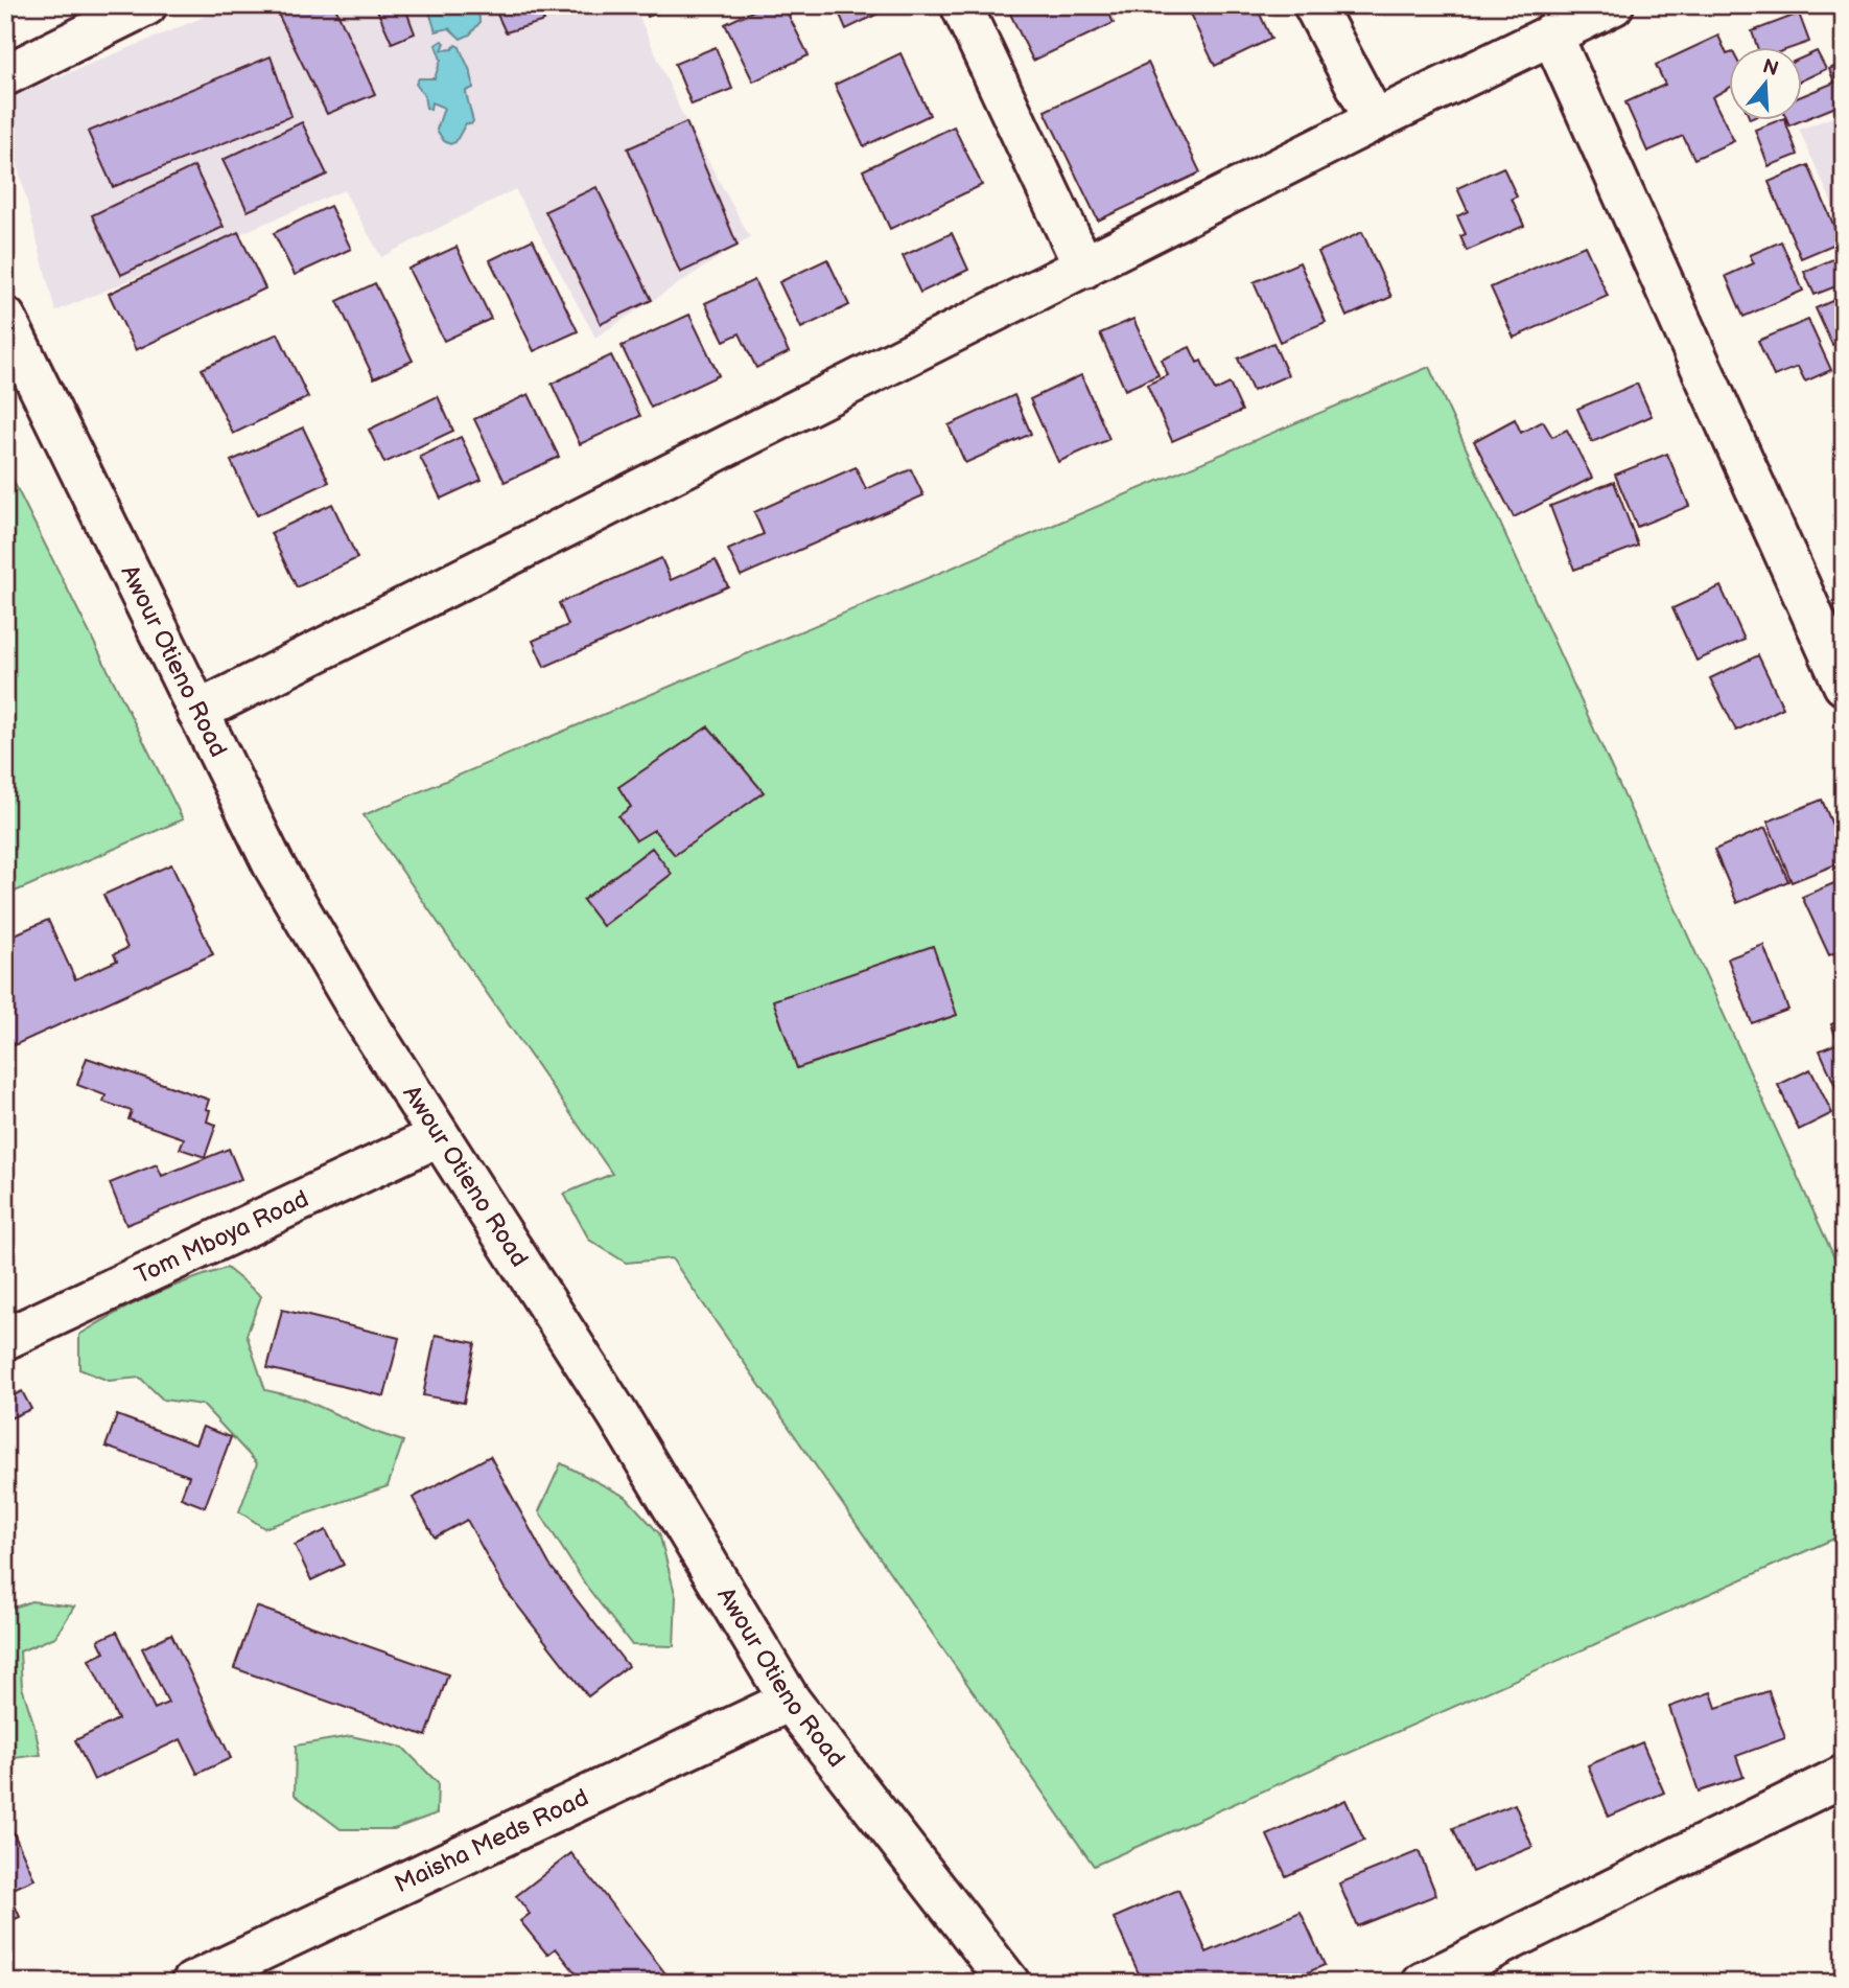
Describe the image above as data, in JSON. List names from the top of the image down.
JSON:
{
  "streets": {
    "street": ["Awour Otieno Road", "Tom Mboya Road", "Maisha Meds Road"]
  },
  "crossings": [
    ["Awour Otieno Road", "Tom Mboya Road"],
    ["Awour Otieno Road", "Maisha Meds Road"]
  ],
  "north": "top"
}
